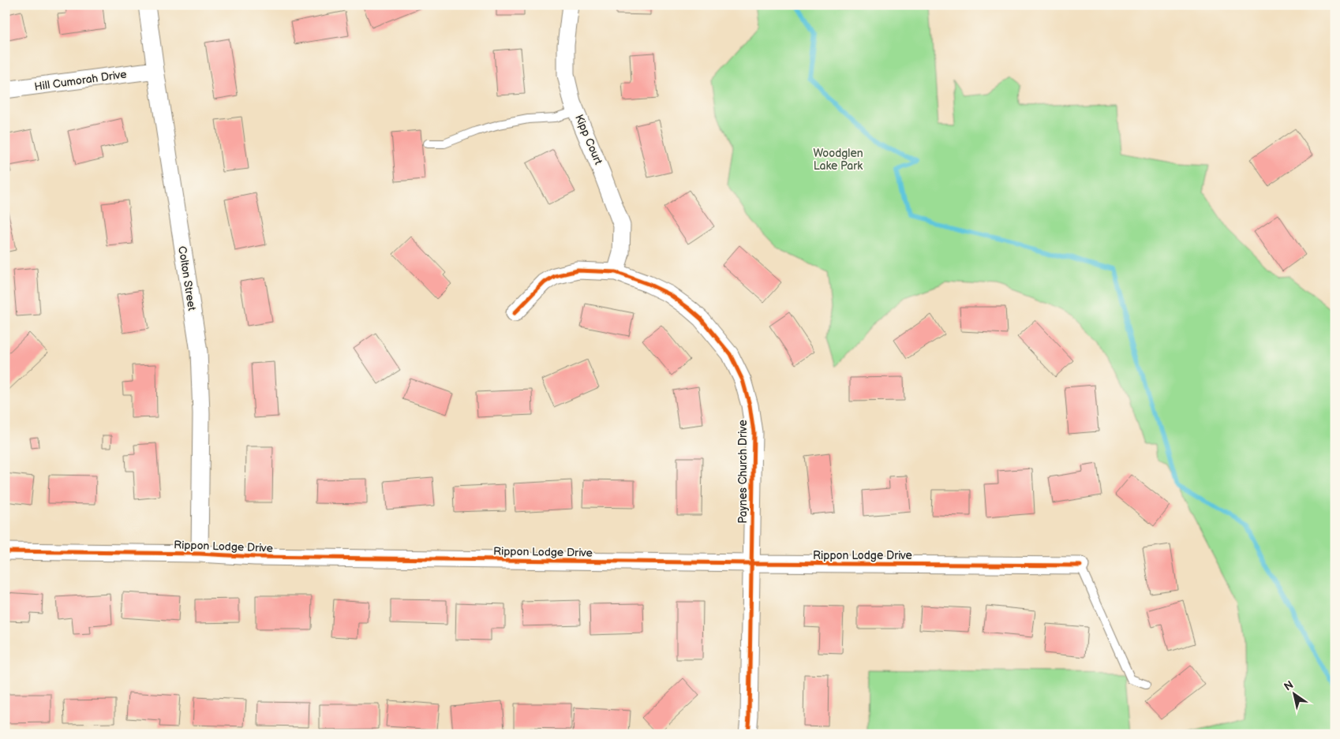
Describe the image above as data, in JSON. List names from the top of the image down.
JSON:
{
  "streets": {
    "street": [
      "Hill Cumorah Drive",
      "Kipp Court",
      "Colton Street",
      "Paynes Church Drive",
      "Rippon Lodge Drive"
    ]
  },
  "crossings": [
    ["Hill Cumorah Drive", "Colton Street"],
    ["Kipp Court", "Paynes Church Drive"],
    ["Colton Street", "Rippon Lodge Drive"],
    ["Paynes Church Drive", "Rippon Lodge Drive"]
  ],
  "parks": ["Woodglen Lake Park"],
  "north": "top left"
}
